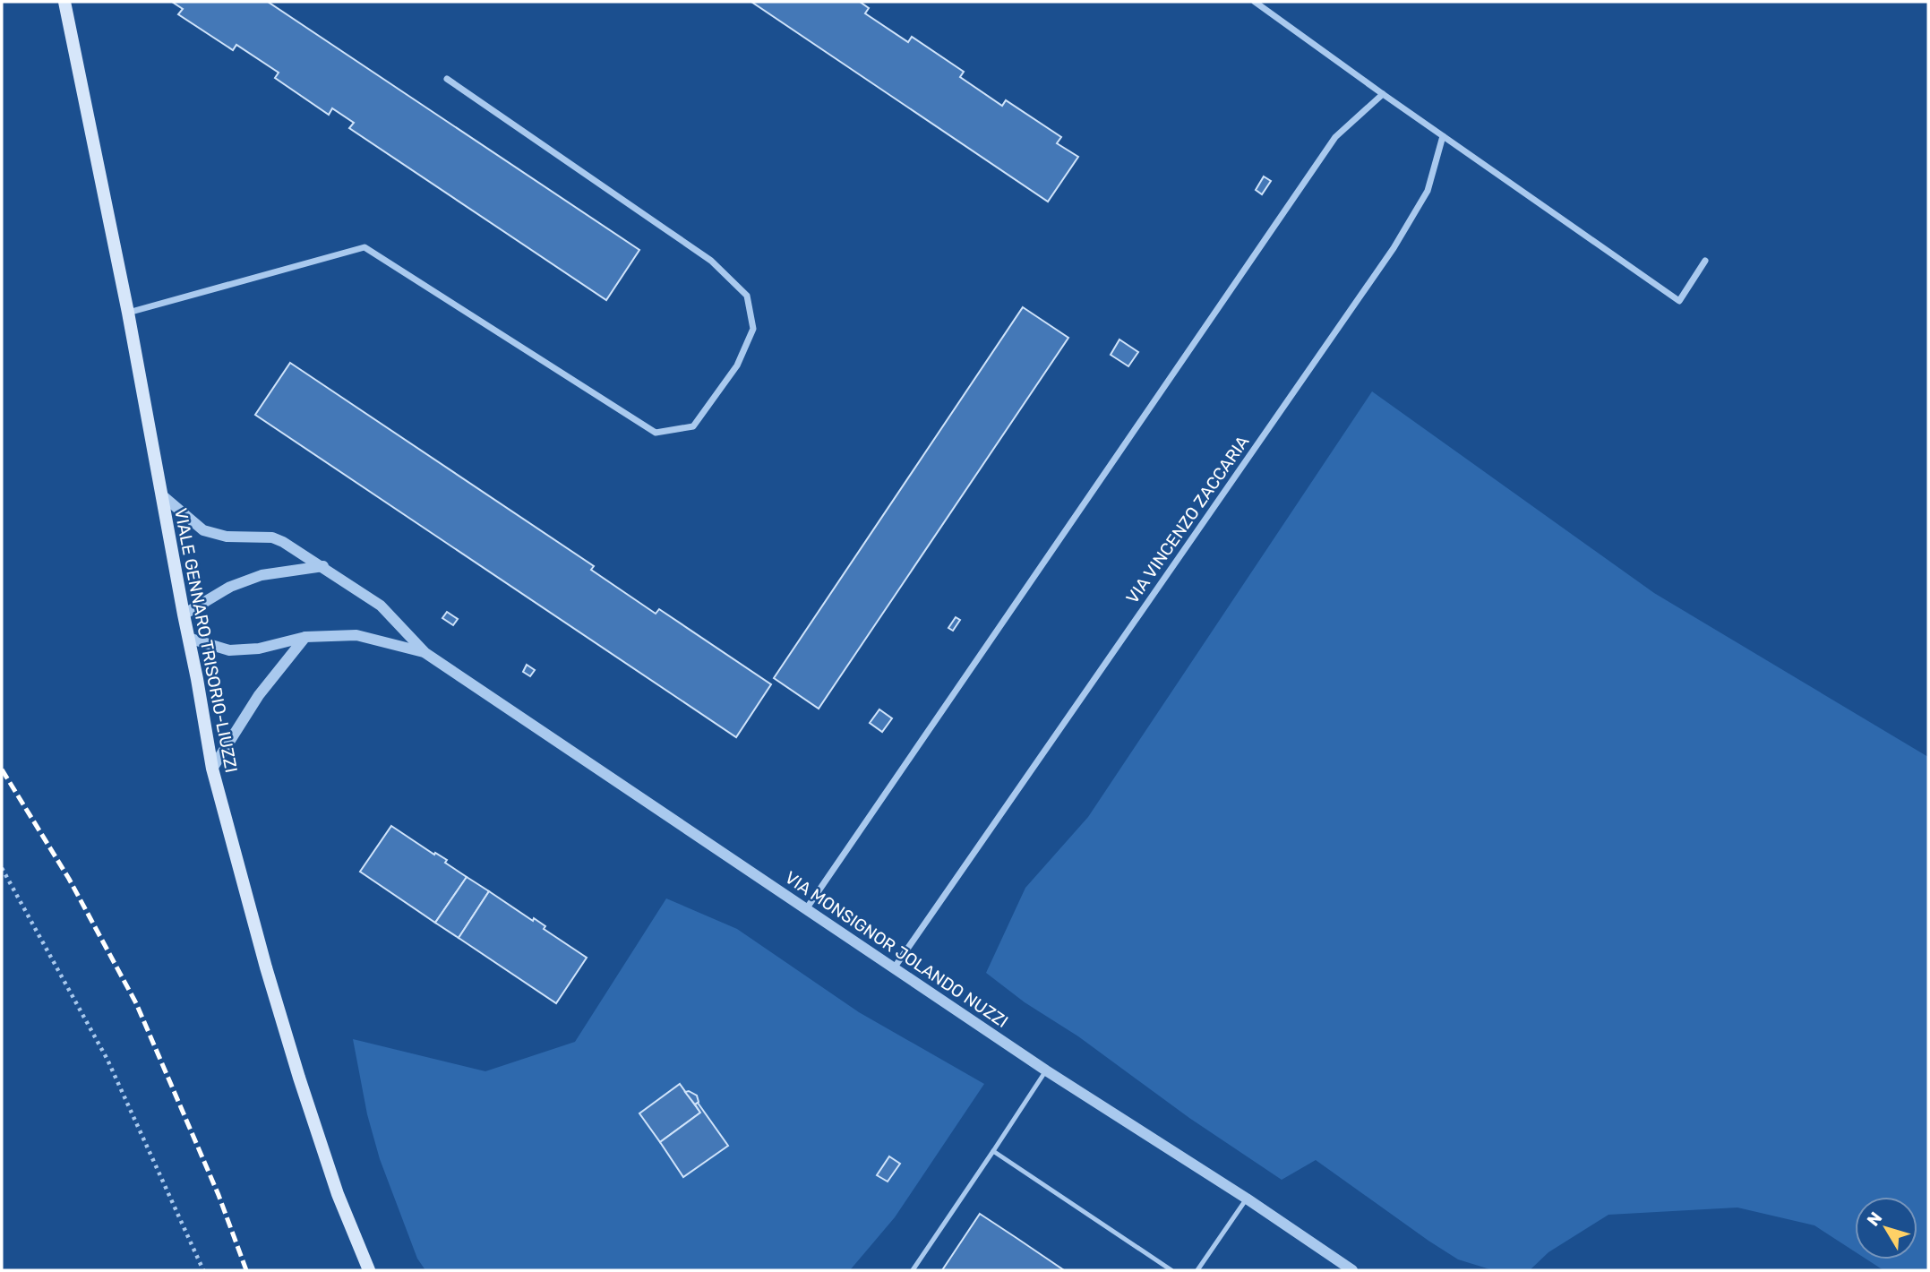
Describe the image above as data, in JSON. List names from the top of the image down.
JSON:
{
  "streets": {
    "main road": ["VIALE GENNARO TRISORIO-LIUZZI"],
    "street": ["VIA VINCENZO ZACCARIA", "VIA MONSIGNOR JOLANDO NUZZI"]
  },
  "crossings": [
    ["VIA VINCENZO ZACCARIA", "VIA MONSIGNOR JOLANDO NUZZI"]
  ],
  "north": "top left"
}
